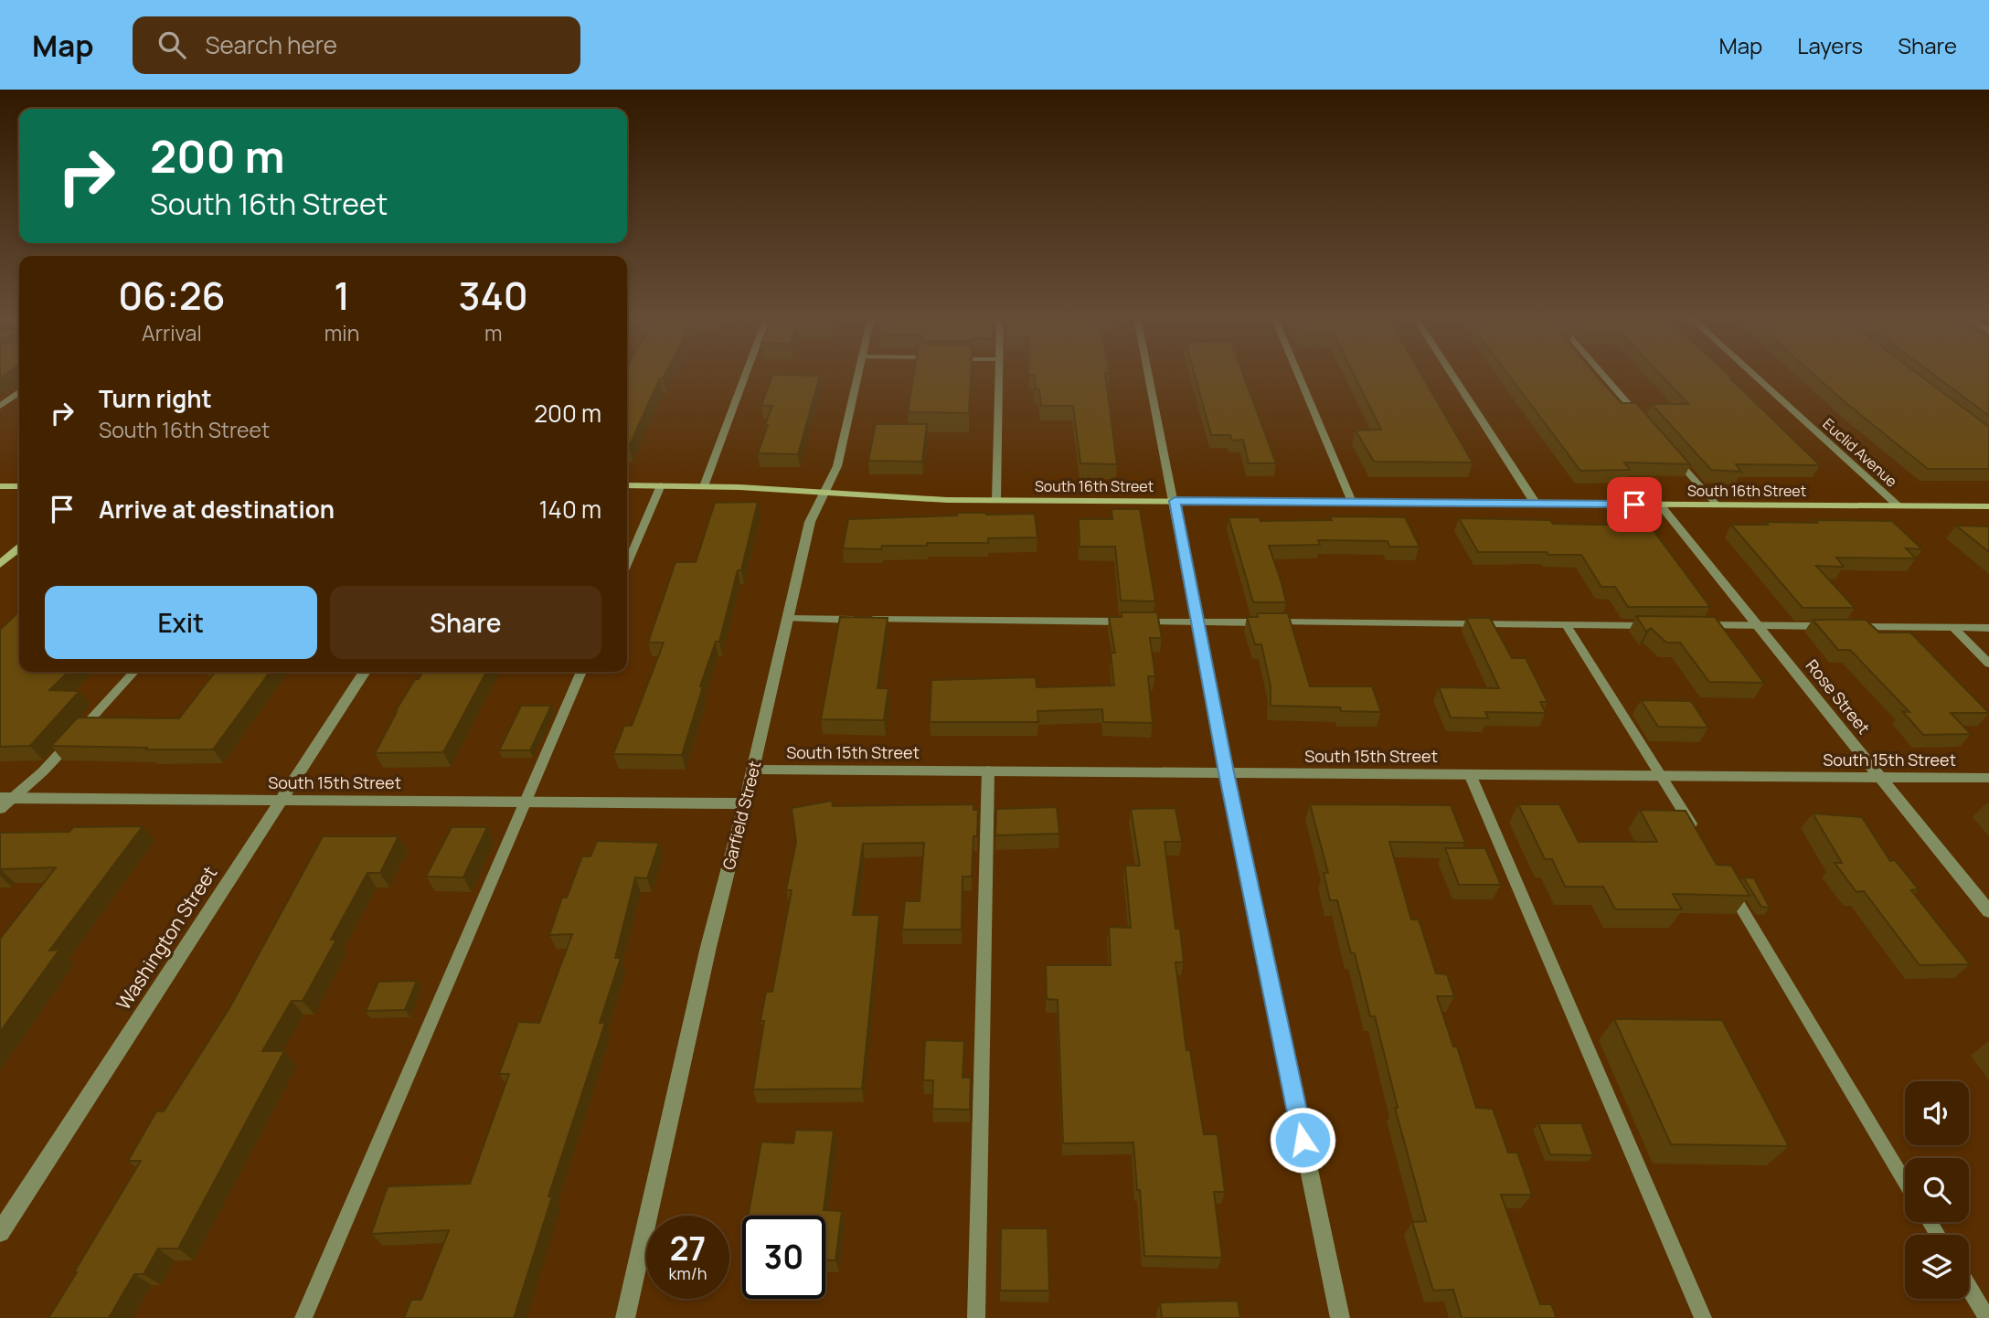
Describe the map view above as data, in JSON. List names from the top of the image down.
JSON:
{
  "streets": {
    "main road": ["South 16th Street"],
    "street": [
      "Euclid Avenue",
      "Rose Street",
      "South 15th Street",
      "Garfield Street",
      "Washington Street"
    ]
  },
  "crossings": [
    ["Euclid Avenue", "South 16th Street"],
    ["South 16th Street", "Rose Street"],
    ["South 16th Street", "Garfield Street"],
    ["Rose Street", "South 15th Street"],
    ["South 15th Street", "Garfield Street"],
    ["South 15th Street", "Washington Street"]
  ],
  "page": {
    "header": "Map",
    "search": "Search here",
    "nav": ["Map", "Layers", "Share"],
    "turn": ["200 m", "South 16th Street"],
    "eta": [
      "06:26",
      "Arrival",
      "1",
      "min",
      "340",
      "m"
    ],
    "list": [
      {
        "name": "Turn right",
        "note": "South 16th Street",
        "value": "200 m"
      },
      {
        "name": "Arrive at destination",
        "value": "140 m"
      }
    ],
    "buttons": ["Exit", "Share"],
    "speed": "27 km/h",
    "limit": "30"
  }
}
